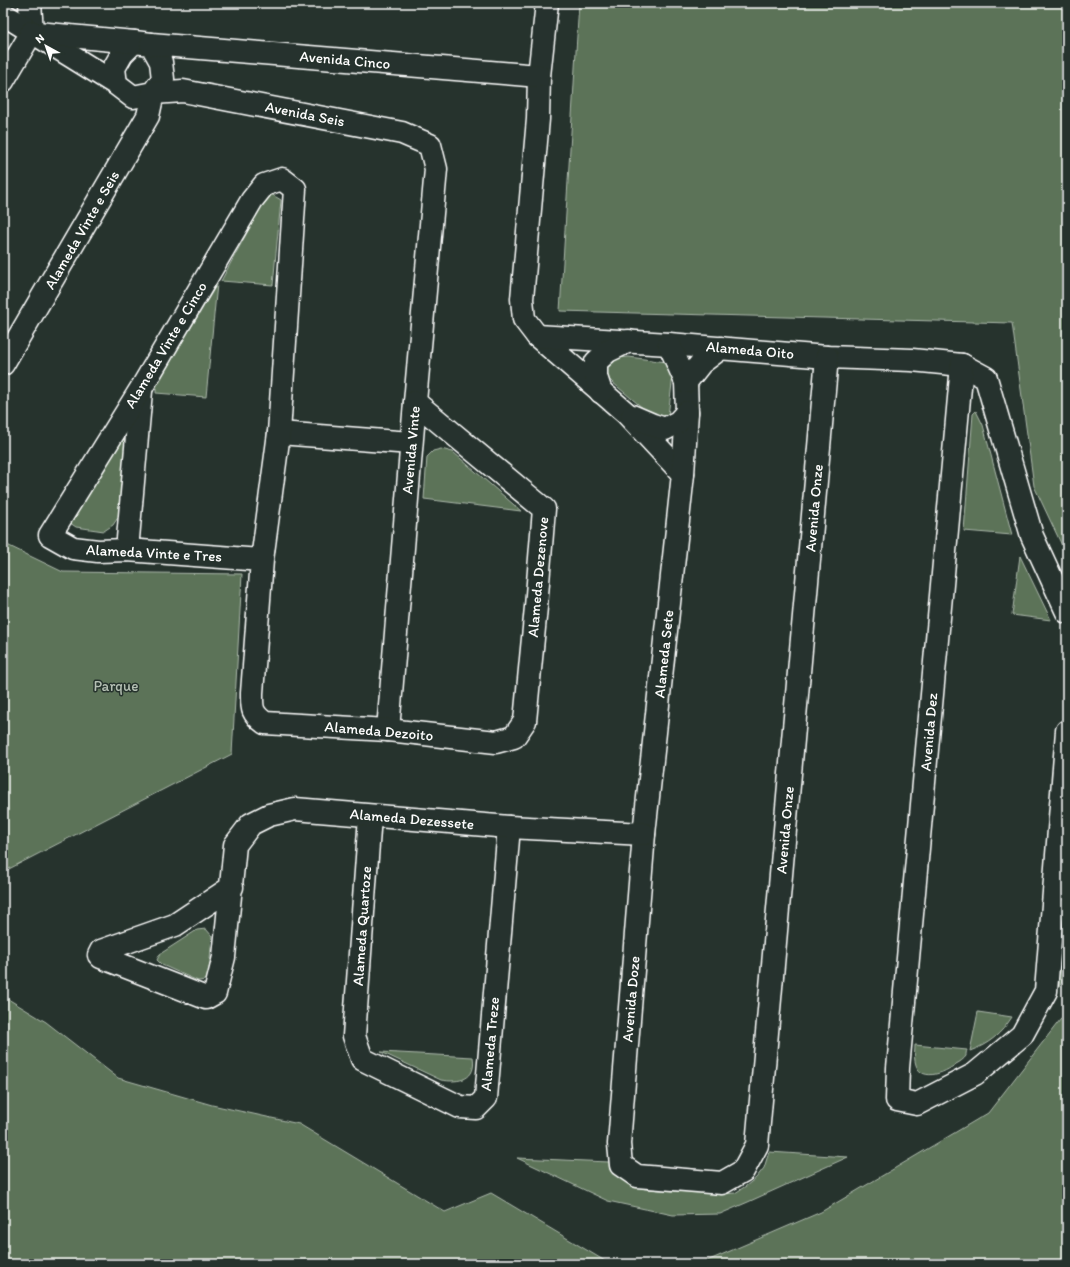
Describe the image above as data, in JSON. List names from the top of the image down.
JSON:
{
  "streets": {
    "street": [
      "Avenida Cinco",
      "Avenida Seis",
      "Alameda Vinte e Seis",
      "Alameda Vinte e Cinco",
      "Alameda Oito",
      "Avenida Vinte",
      "Avenida Onze",
      "Alameda Vinte e Tres",
      "Alameda Dezenove",
      "Alameda Sete",
      "Alameda Dezoito",
      "Avenida Dez",
      "Alameda Dezessete",
      "Alameda Quartoze",
      "Avenida Doze",
      "Alameda Treze"
    ]
  },
  "crossings": [
    ["Avenida Cinco", "Avenida Seis"],
    ["Avenida Cinco", "Alameda Vinte e Seis"],
    ["Avenida Seis", "Alameda Vinte e Seis"],
    ["Avenida Seis", "Avenida Vinte"],
    ["Alameda Vinte e Cinco", "Alameda Vinte e Tres"],
    ["Alameda Oito", "Avenida Onze"],
    ["Alameda Oito", "Alameda Sete"],
    ["Alameda Oito", "Avenida Dez"],
    ["Avenida Vinte", "Alameda Dezenove"],
    ["Avenida Vinte", "Alameda Dezoito"],
    ["Avenida Onze", "Avenida Doze"],
    ["Alameda Vinte e Tres", "Alameda Dezoito"],
    ["Alameda Dezenove", "Alameda Dezoito"],
    ["Alameda Sete", "Alameda Dezessete"],
    ["Alameda Sete", "Avenida Doze"],
    ["Alameda Dezessete", "Alameda Quartoze"],
    ["Alameda Dezessete", "Avenida Doze"],
    ["Alameda Dezessete", "Alameda Treze"],
    ["Alameda Quartoze", "Alameda Treze"]
  ],
  "parks": ["Parque"],
  "north": "top left"
}
